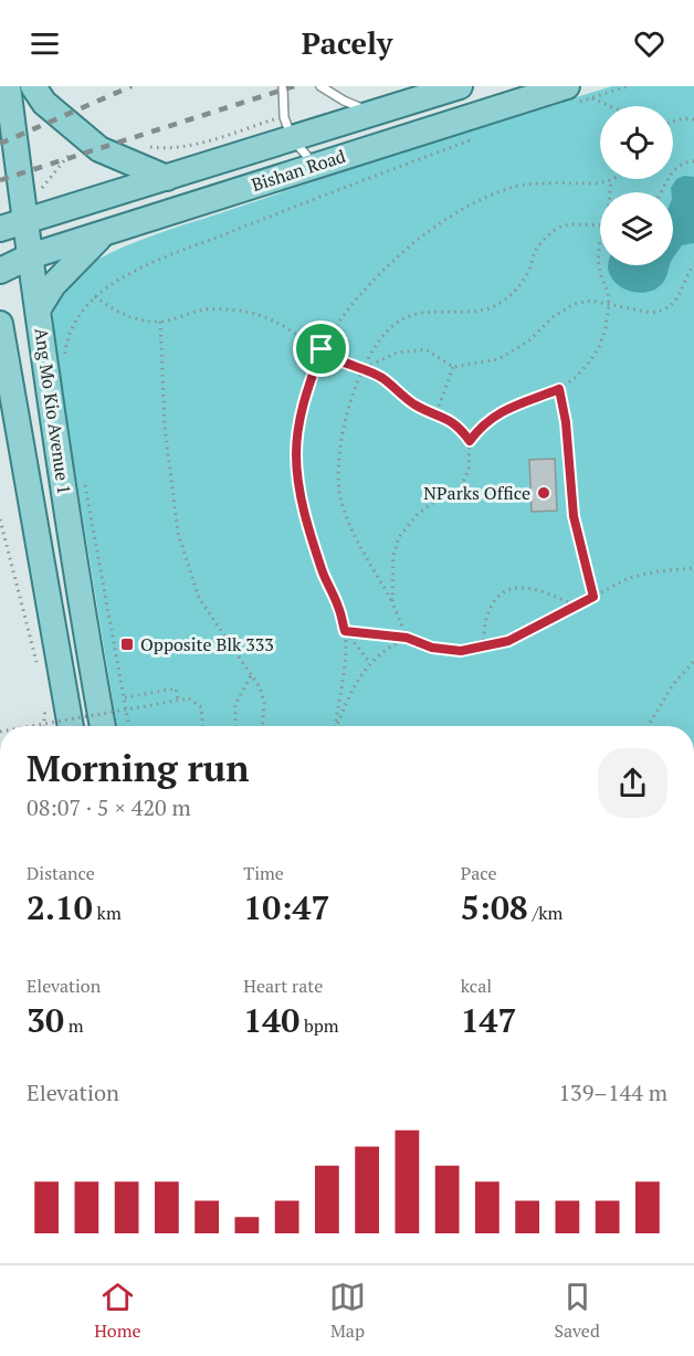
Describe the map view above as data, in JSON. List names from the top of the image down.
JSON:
{
  "streets": {
    "main road": ["Bishan Road", "Ang Mo Kio Avenue 1"]
  },
  "crossings": [
    ["Bishan Road", "Ang Mo Kio Avenue 1"]
  ],
  "places": {
    "other": ["NParks Office"],
    "transit": ["Opposite Blk 333"]
  },
  "page": {
    "header": "Pacely",
    "heading": ["Morning run", "08:07 · 5 × 420 m"],
    "stats": [
      ["Distance", "2.10 km"],
      ["Time", "10:47"],
      ["Pace", "5:08 /km"],
      ["Elevation", "30 m"],
      ["Heart rate", "140 bpm"],
      ["kcal", "147"]
    ],
    "chart": ["Elevation", "139–144 m"],
    "tabs": ["Home", "Map", "Saved"]
  }
}
